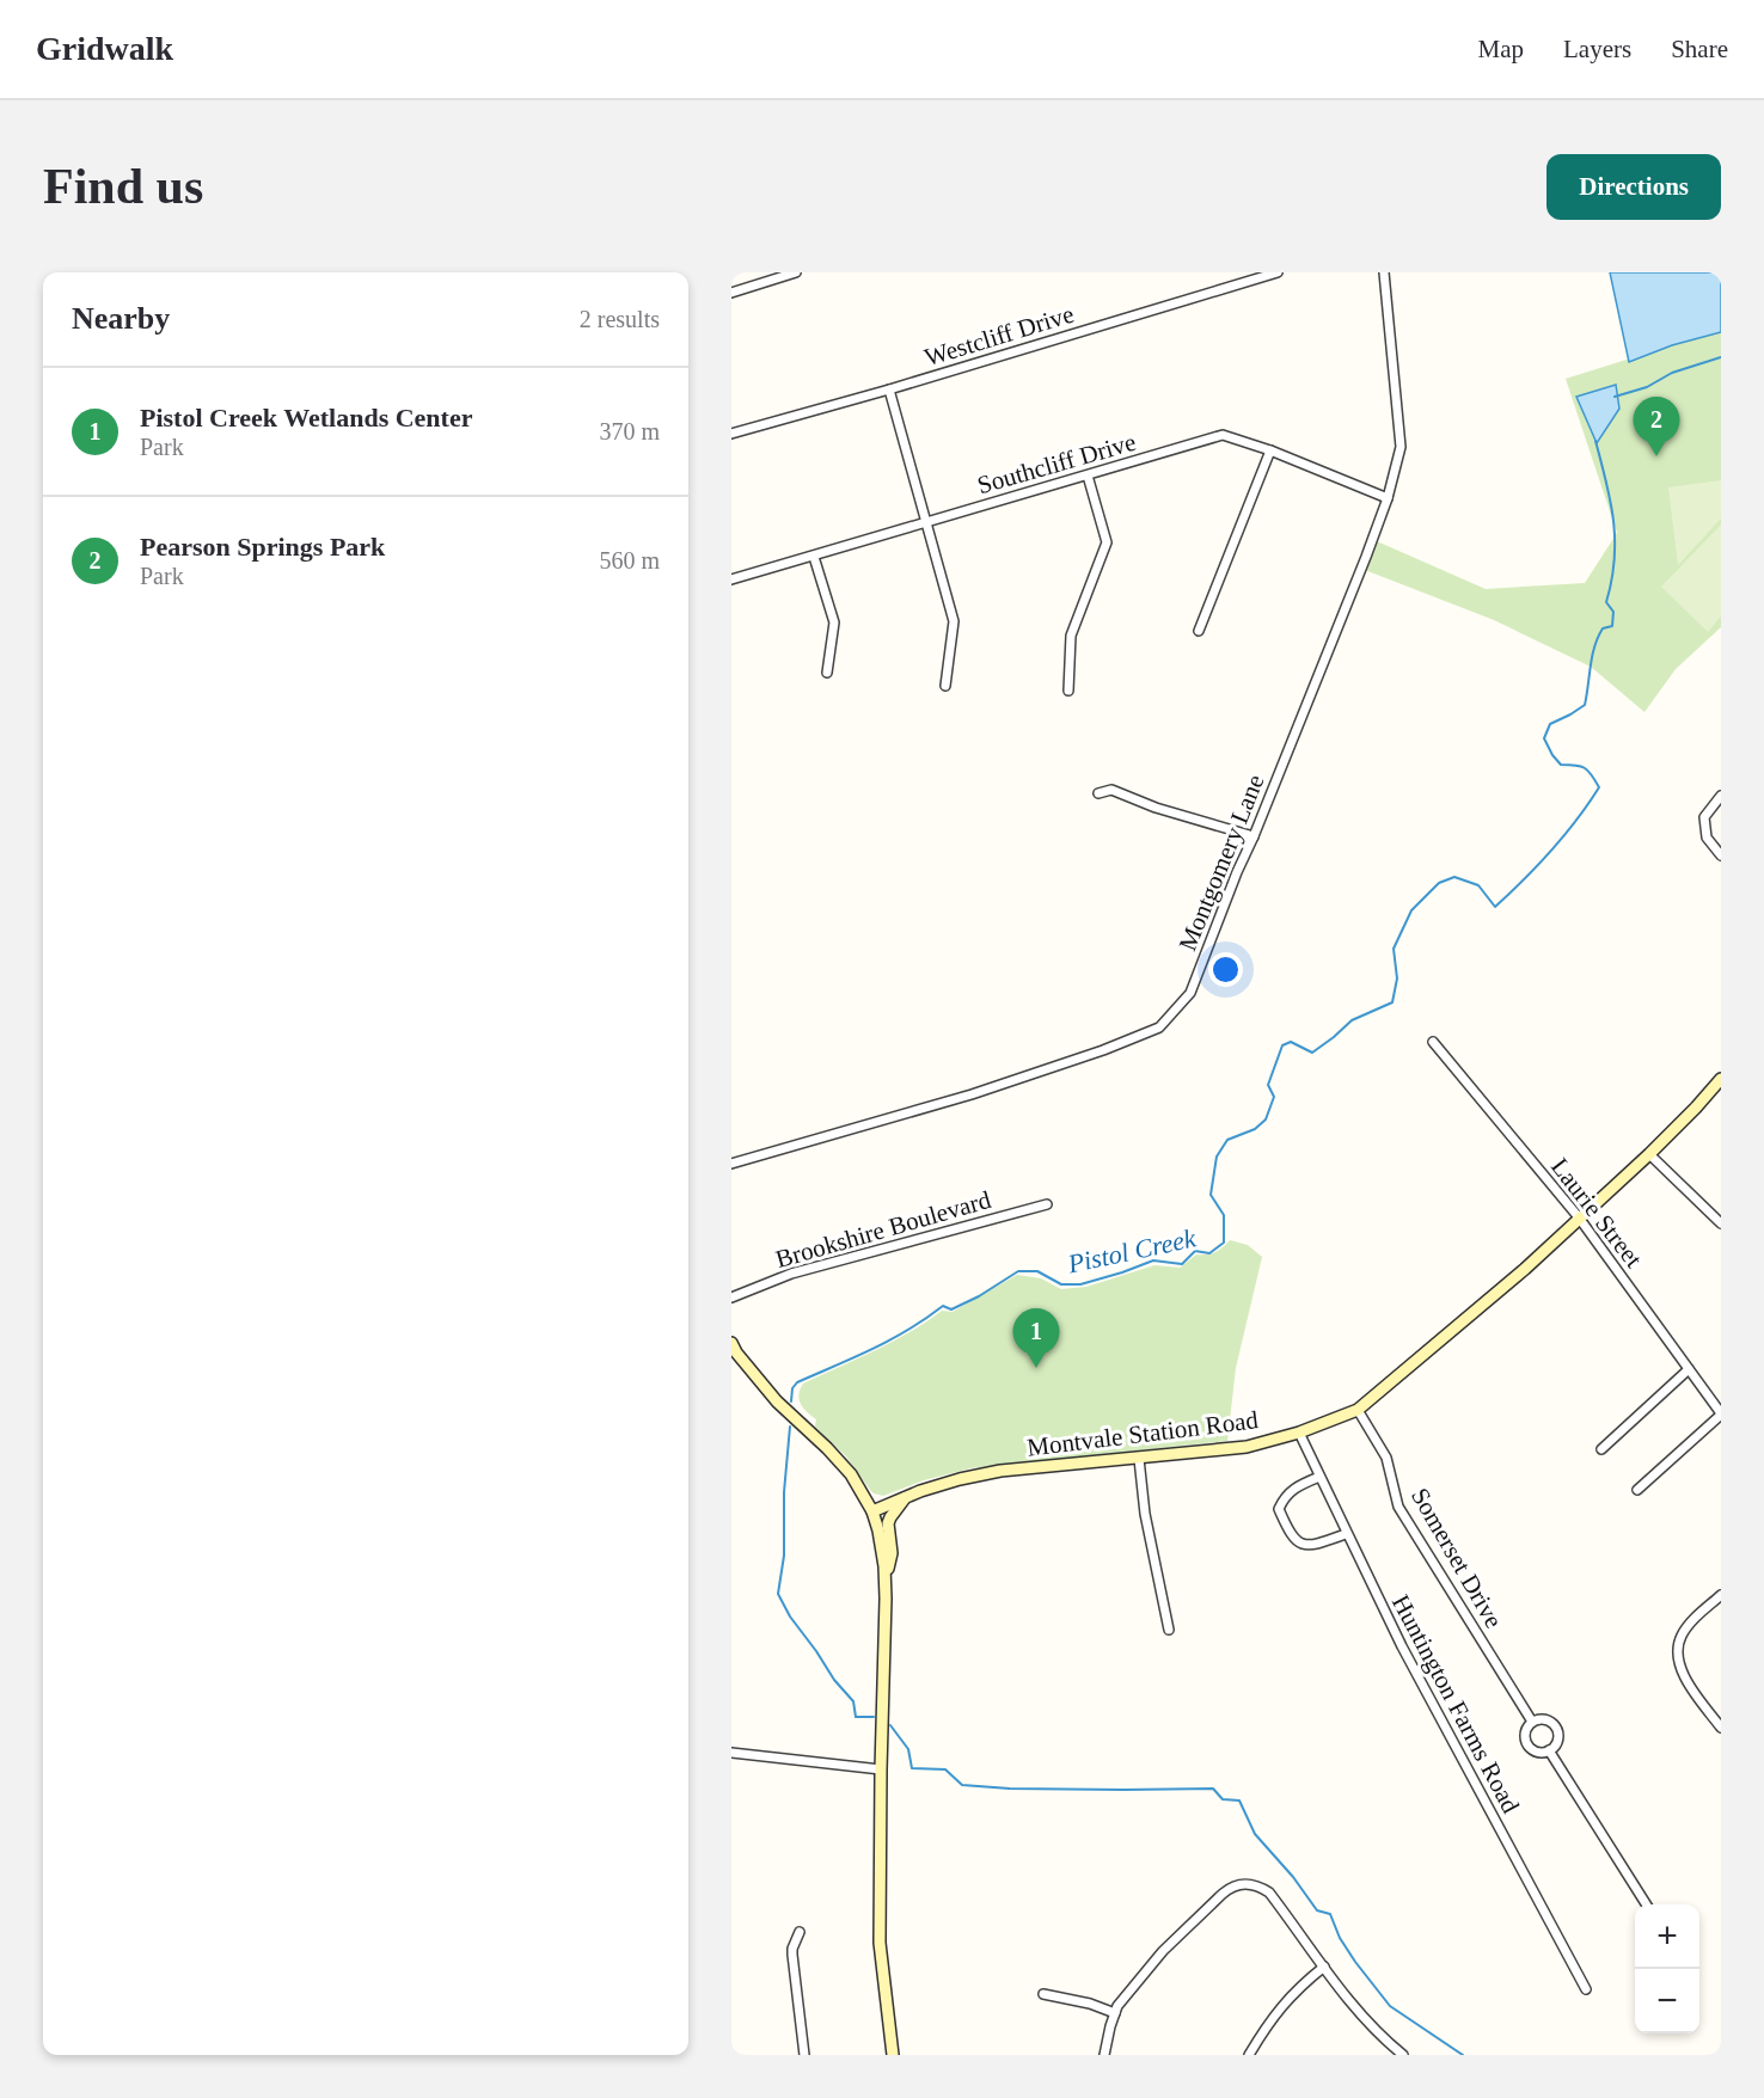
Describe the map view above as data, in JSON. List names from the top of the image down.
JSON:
{
  "streets": {
    "street": [
      "Westcliff Drive",
      "Southcliff Drive",
      "Montgomery Lane",
      "Laurie Street",
      "Brookshire Boulevard",
      "Montvale Station Road",
      "Somerset Drive",
      "Huntington Farms Road"
    ]
  },
  "crossings": [
    ["Southcliff Drive", "Montgomery Lane"],
    ["Laurie Street", "Montvale Station Road"],
    ["Montvale Station Road", "Somerset Drive"],
    ["Montvale Station Road", "Huntington Farms Road"]
  ],
  "water": ["Pistol Creek"],
  "page": {
    "header": "Gridwalk",
    "nav": ["Map", "Layers", "Share"],
    "buttons": "Directions",
    "title": "Find us",
    "heading": ["Nearby", "2 results"],
    "list": [
      {
        "mark": "1",
        "name": "Pistol Creek Wetlands Center",
        "note": "Park",
        "value": "370 m"
      },
      {
        "mark": "2",
        "name": "Pearson Springs Park",
        "note": "Park",
        "value": "560 m"
      }
    ],
    "pins": ["2", "1"],
    "map_buttons": ["+", "−"]
  }
}
